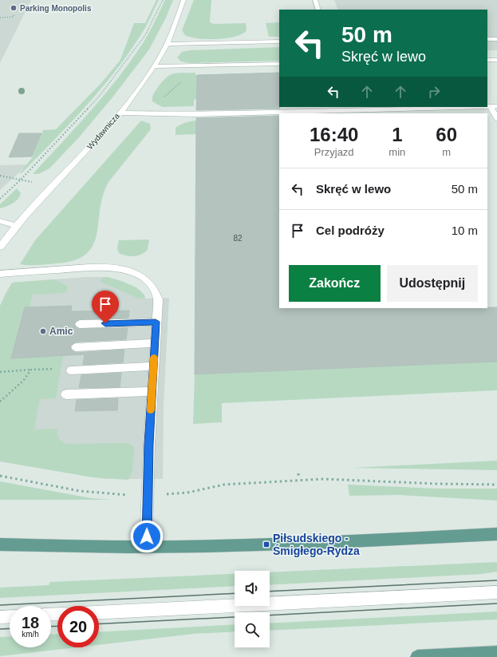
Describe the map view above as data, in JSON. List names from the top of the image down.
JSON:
{
  "streets": {
    "street": ["Wydawnicza"]
  },
  "places": {
    "other": ["Parking Monopolis", "Amic"],
    "transit": ["Piłsudskiego - Śmigłego-Rydza"]
  },
  "house_numbers": ["82"],
  "page": {
    "turn": ["50 m", "Skręć w lewo"],
    "eta": [
      "16:40",
      "Przyjazd",
      "1",
      "min",
      "60",
      "m"
    ],
    "list": [
      {
        "name": "Skręć w lewo",
        "value": "50 m"
      },
      {
        "name": "Cel podróży",
        "value": "10 m"
      }
    ],
    "buttons": ["Zakończ", "Udostępnij"],
    "speed": "18 km/h",
    "limit": "20"
  }
}
